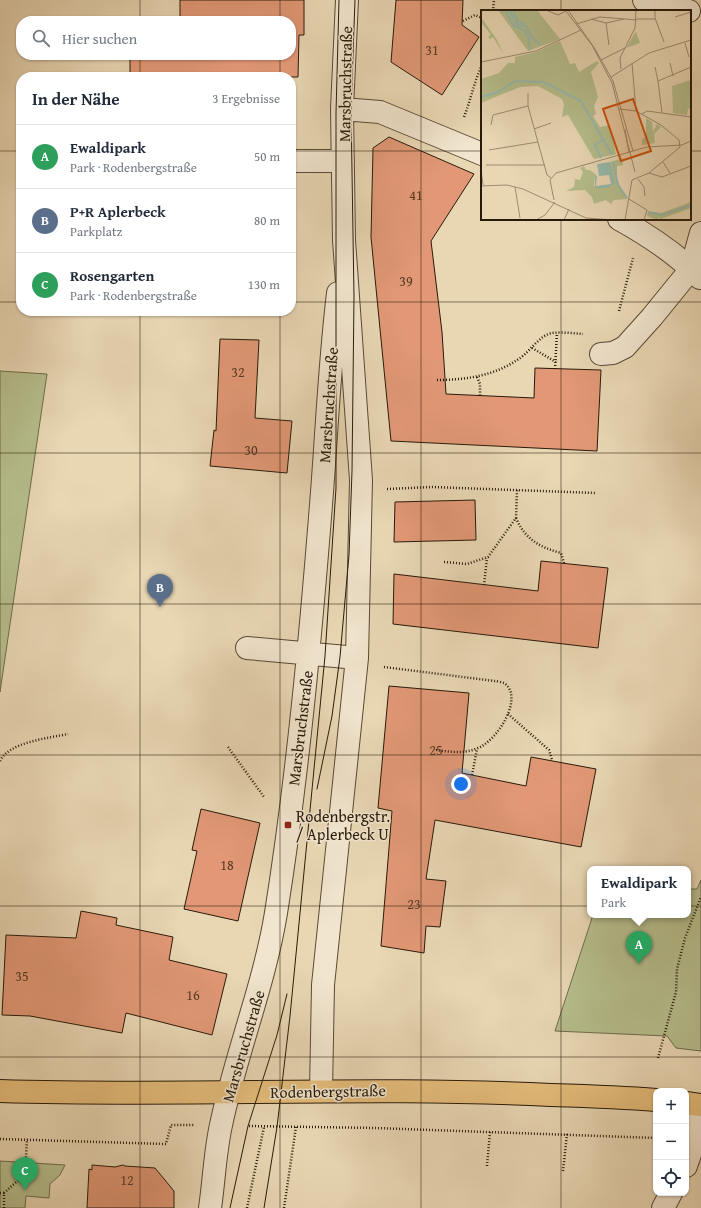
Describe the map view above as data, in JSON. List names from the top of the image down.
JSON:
{
  "streets": {
    "main road": ["Rodenbergstraße"],
    "street": ["Marsbruchstraße"]
  },
  "crossings": [
    ["Marsbruchstraße", "Rodenbergstraße"]
  ],
  "places": {
    "transit": ["Rodenbergstr. / Aplerbeck U"]
  },
  "house_numbers": [
    "31",
    "41",
    "39",
    "32",
    "30",
    "25",
    "18",
    "23",
    "35",
    "16",
    "12"
  ],
  "page": {
    "search": "Hier suchen",
    "heading": ["In der Nähe", "3 Ergebnisse"],
    "list": [
      {
        "mark": "A",
        "name": "Ewaldipark",
        "note": "Park · Rodenbergstraße",
        "value": "50 m"
      },
      {
        "mark": "B",
        "name": "P+R Aplerbeck",
        "note": "Parkplatz",
        "value": "80 m"
      },
      {
        "mark": "C",
        "name": "Rosengarten",
        "note": "Park · Rodenbergstraße",
        "value": "130 m"
      }
    ],
    "pins": ["B", "A", "C"],
    "popup": ["Ewaldipark", "Park"],
    "map_buttons": ["+", "−"]
  }
}
